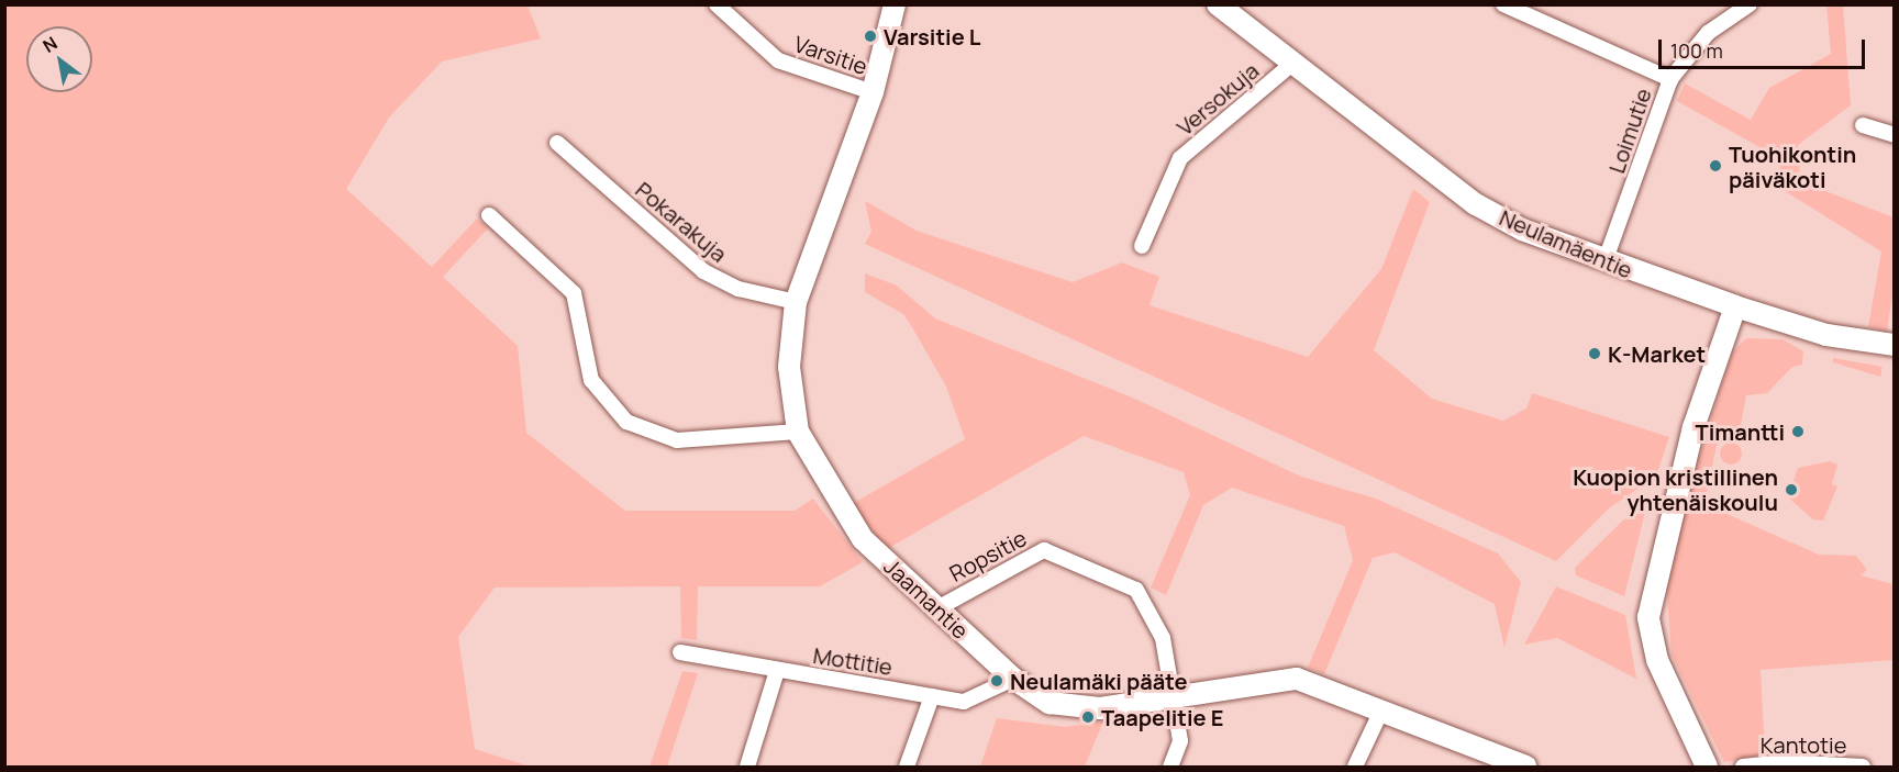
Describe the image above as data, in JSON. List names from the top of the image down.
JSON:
{
  "streets": {
    "street": [
      "Varsitie",
      "Versokuja",
      "Loimutie",
      "Pokarakuja",
      "Neulamäentie",
      "Ropsitie",
      "Jaamantie",
      "Mottitie",
      "Kantotie"
    ]
  },
  "crossings": [
    ["Varsitie", "Jaamantie"],
    ["Versokuja", "Neulamäentie"],
    ["Loimutie", "Neulamäentie"],
    ["Pokarakuja", "Jaamantie"],
    ["Ropsitie", "Jaamantie"],
    ["Jaamantie", "Mottitie"]
  ],
  "places": [
    "Varsitie L",
    "Tuohikontin päiväkoti",
    "K-Market",
    "Timantti",
    "Kuopion kristillinen yhtenäiskoulu",
    "Neulamäki pääte",
    "Taapelitie E"
  ],
  "scale_bar": "100 m",
  "north": "top left"
}
